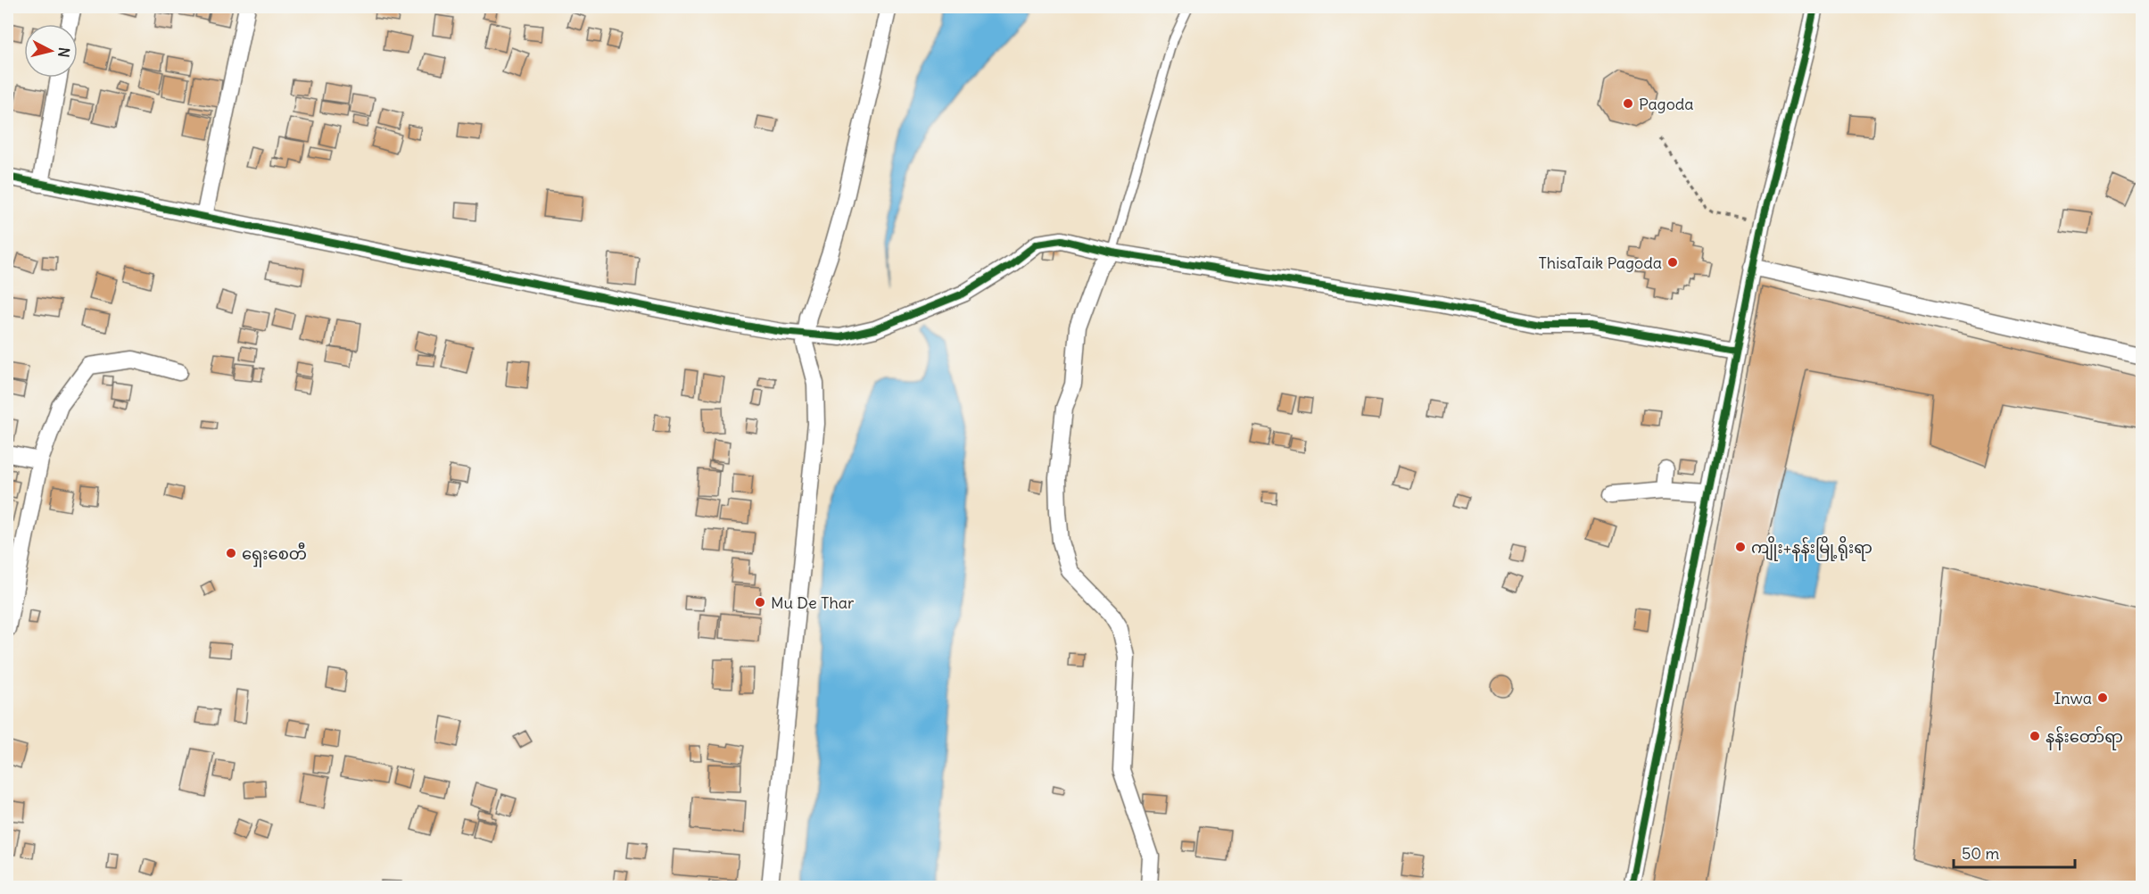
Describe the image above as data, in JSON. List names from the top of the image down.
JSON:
{
  "places": [
    "Pagoda",
    "ThisaTaik Pagoda",
    "ကျိုး+နန်းမြို့ရိုးရာ",
    "ရှေးစေတီ",
    "Mu De Thar",
    "Inwa",
    "နန်းတော်ရာ"
  ],
  "scale_bar": "50 m",
  "north": "right"
}
